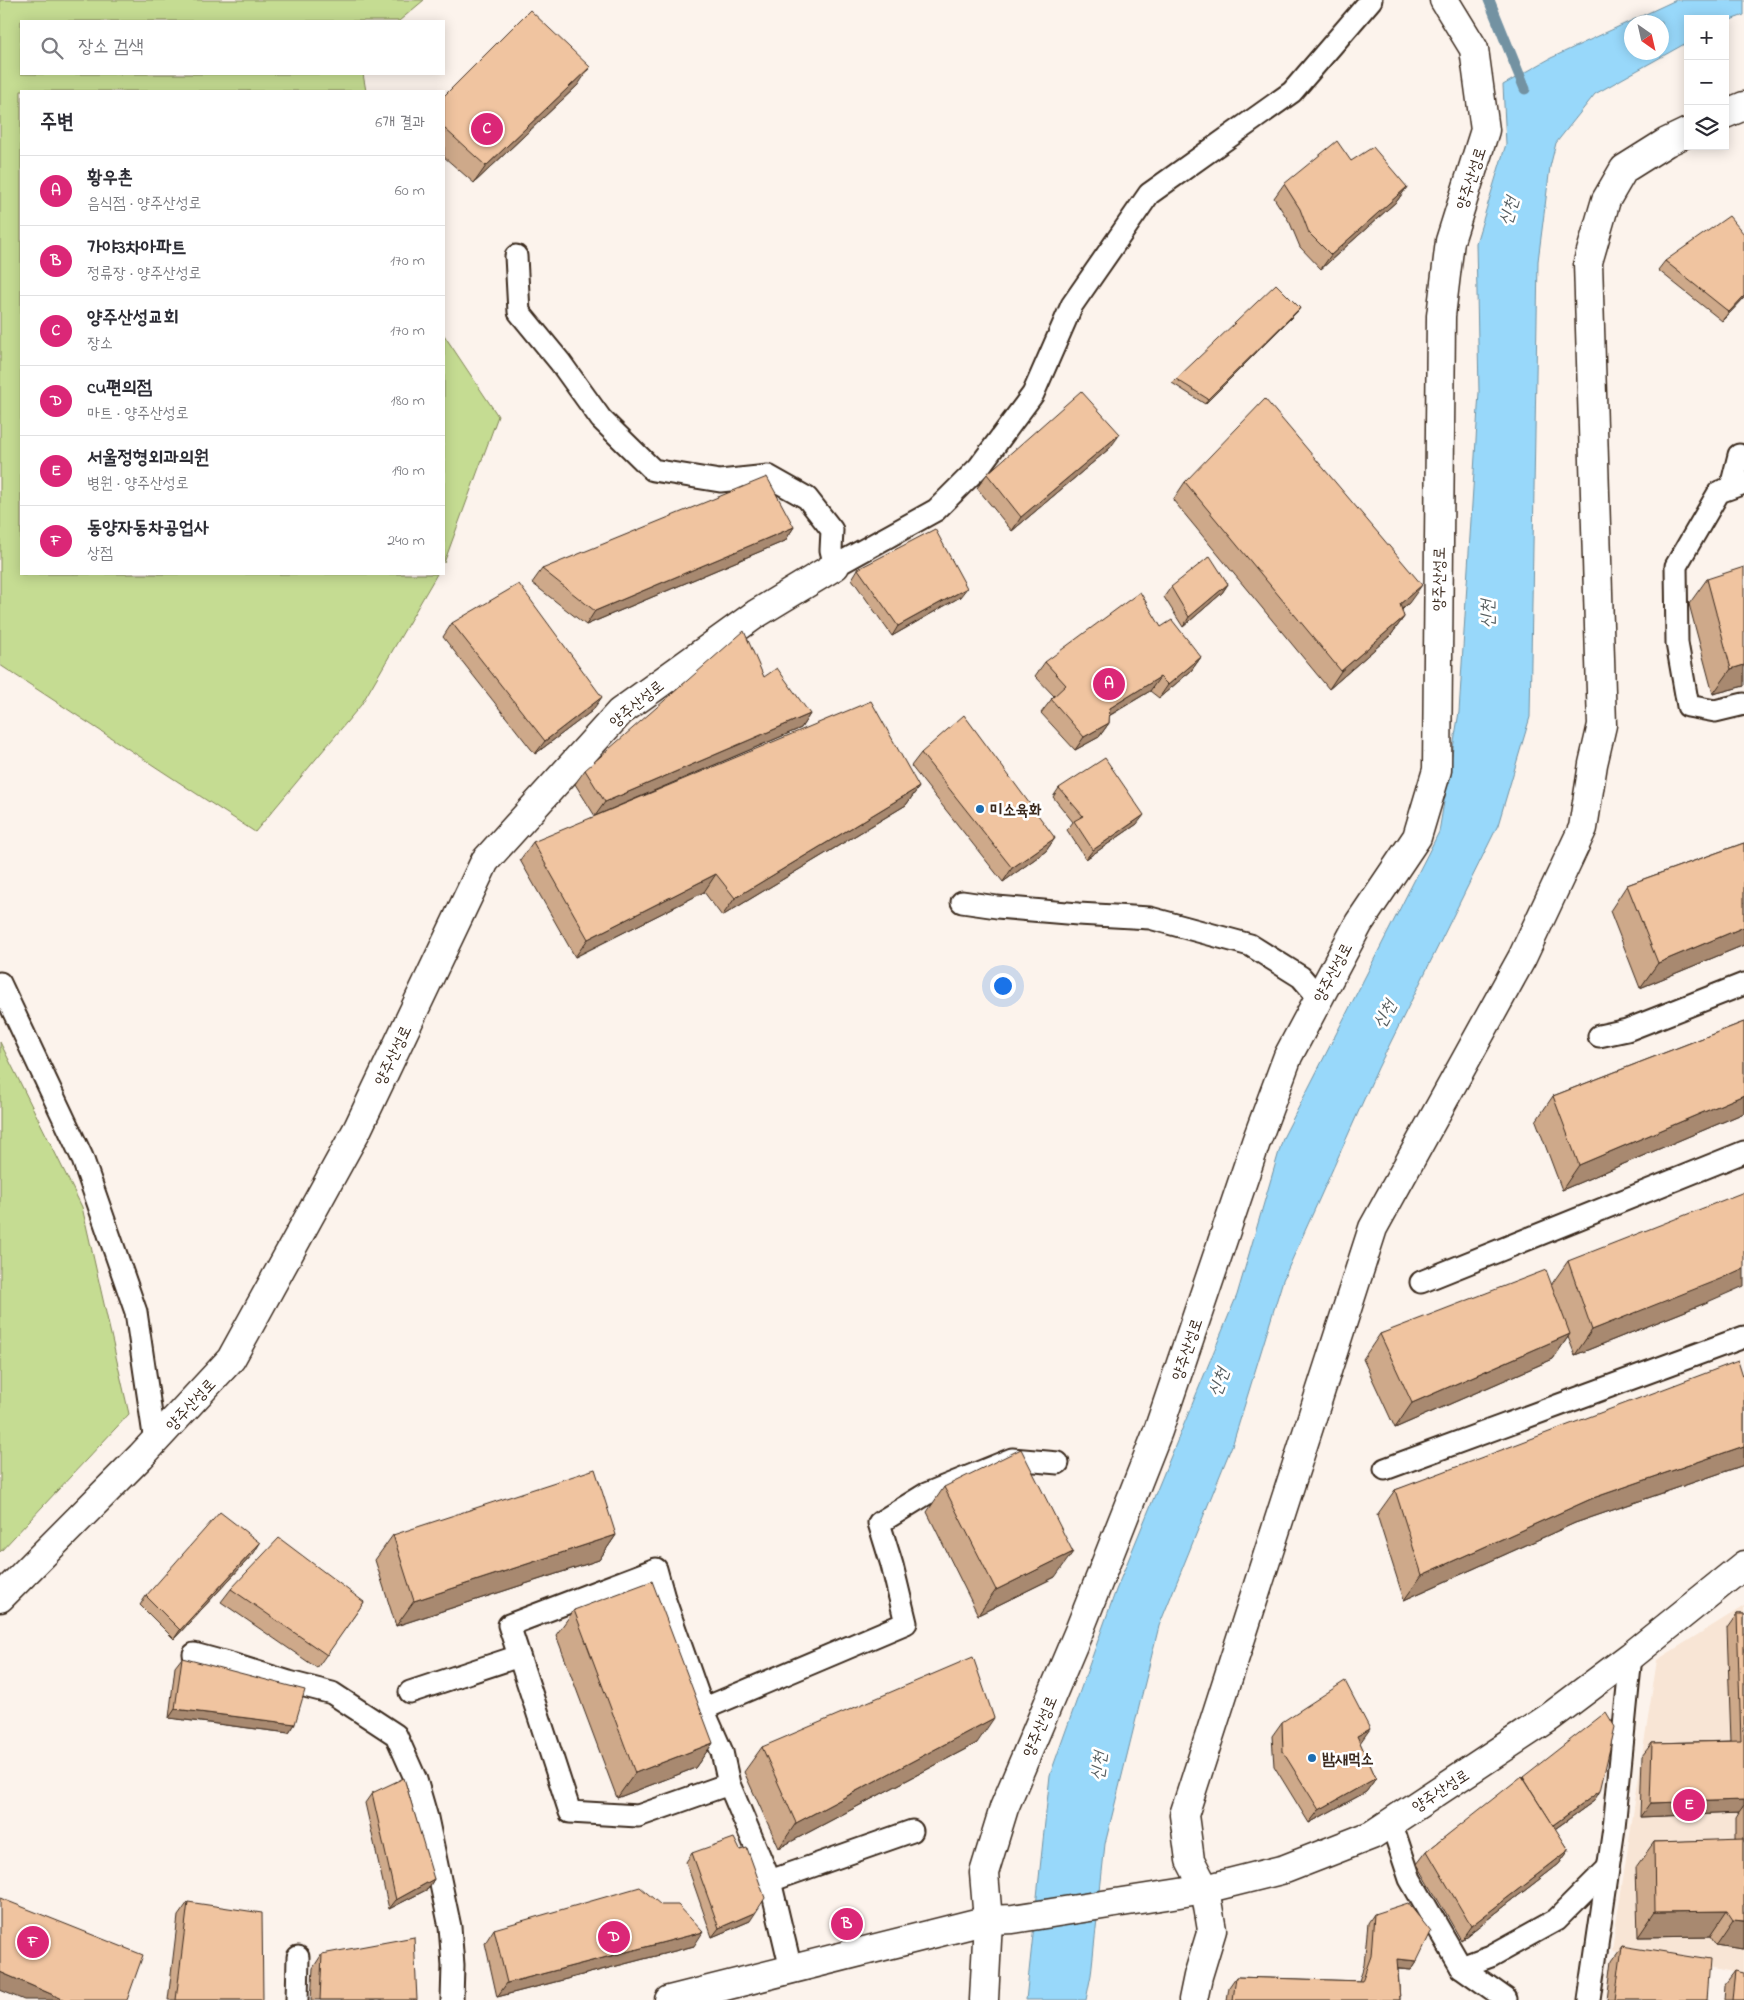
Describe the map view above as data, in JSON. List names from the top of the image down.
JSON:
{
  "streets": {
    "street": ["양주산성로"]
  },
  "water": ["신천"],
  "places": ["미소육화", "밤새먹소"],
  "north": "bottom right",
  "page": {
    "map_buttons": ["+", "−"],
    "search": "장소 검색",
    "heading": ["주변", "6개 결과"],
    "pins": [
      "C",
      "A",
      "E",
      "B",
      "D",
      "F"
    ],
    "list": [
      {
        "mark": "A",
        "name": "황우촌",
        "note": "음식점 · 양주산성로",
        "value": "60 m"
      },
      {
        "mark": "B",
        "name": "가야3차아파트",
        "note": "정류장 · 양주산성로",
        "value": "170 m"
      },
      {
        "mark": "C",
        "name": "양주산성교회",
        "note": "장소",
        "value": "170 m"
      },
      {
        "mark": "D",
        "name": "cu편의점",
        "note": "마트 · 양주산성로",
        "value": "180 m"
      },
      {
        "mark": "E",
        "name": "서울정형외과의원",
        "note": "병원 · 양주산성로",
        "value": "190 m"
      },
      {
        "mark": "F",
        "name": "동양자동차공업사",
        "note": "상점",
        "value": "240 m"
      }
    ]
  }
}
